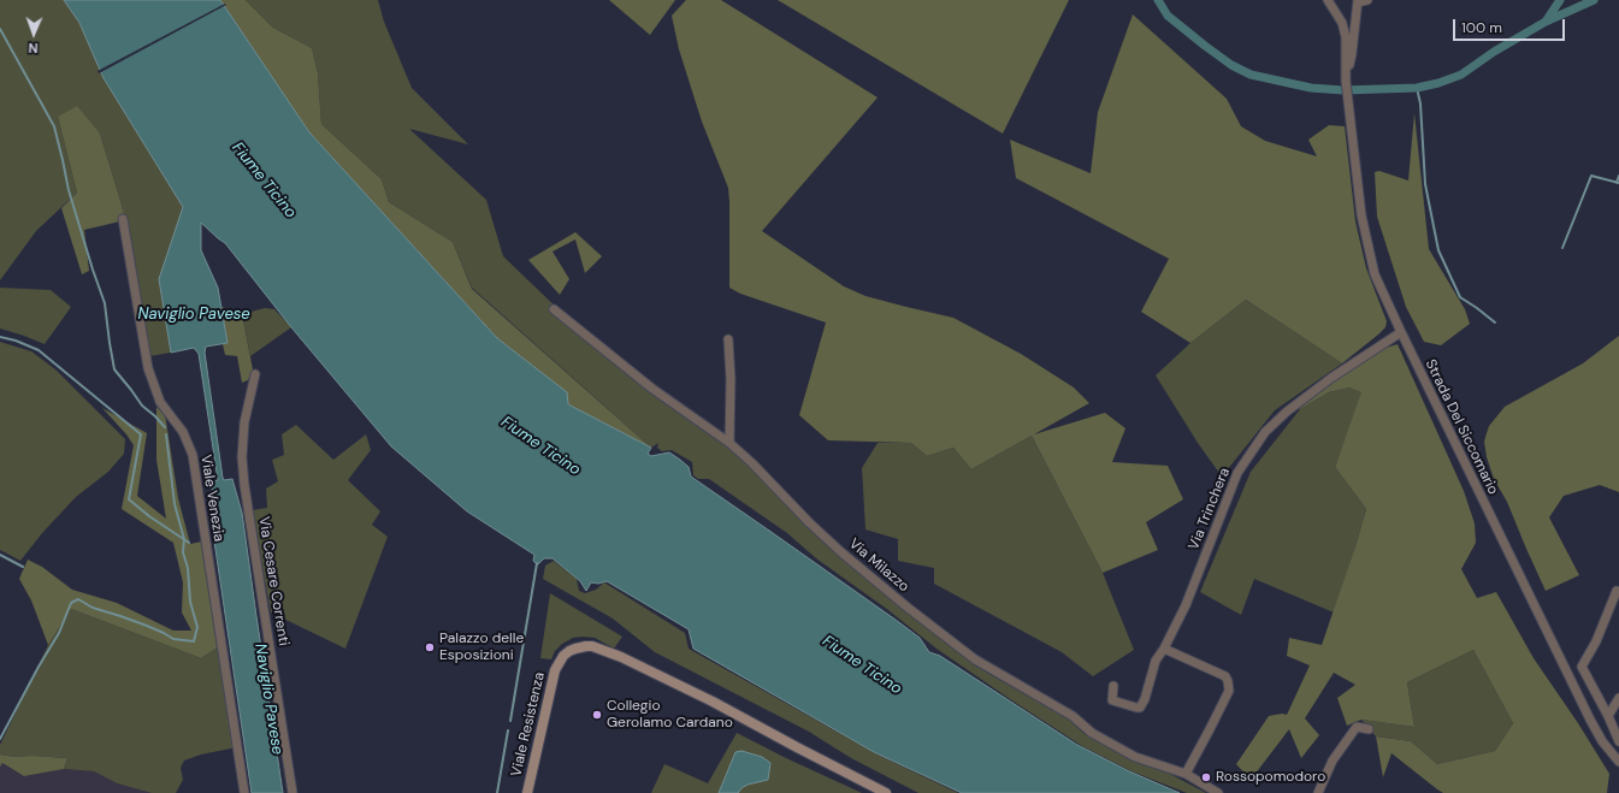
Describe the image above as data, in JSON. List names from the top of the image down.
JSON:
{
  "streets": {
    "main road": ["Viale Resistenza"],
    "street": [
      "Strada Del Siccomario",
      "Viale Venezia",
      "Via Trinchera",
      "Via Milazzo",
      "Via Cesare Correnti"
    ]
  },
  "crossings": [
    ["Strada Del Siccomario", "Via Trinchera"]
  ],
  "water": ["Fiume Ticino", "Naviglio Pavese"],
  "places": ["Palazzo delle Esposizioni", "Collegio Gerolamo Cardano", "Rossopomodoro"],
  "scale_bar": "100 m",
  "north": "bottom"
}
